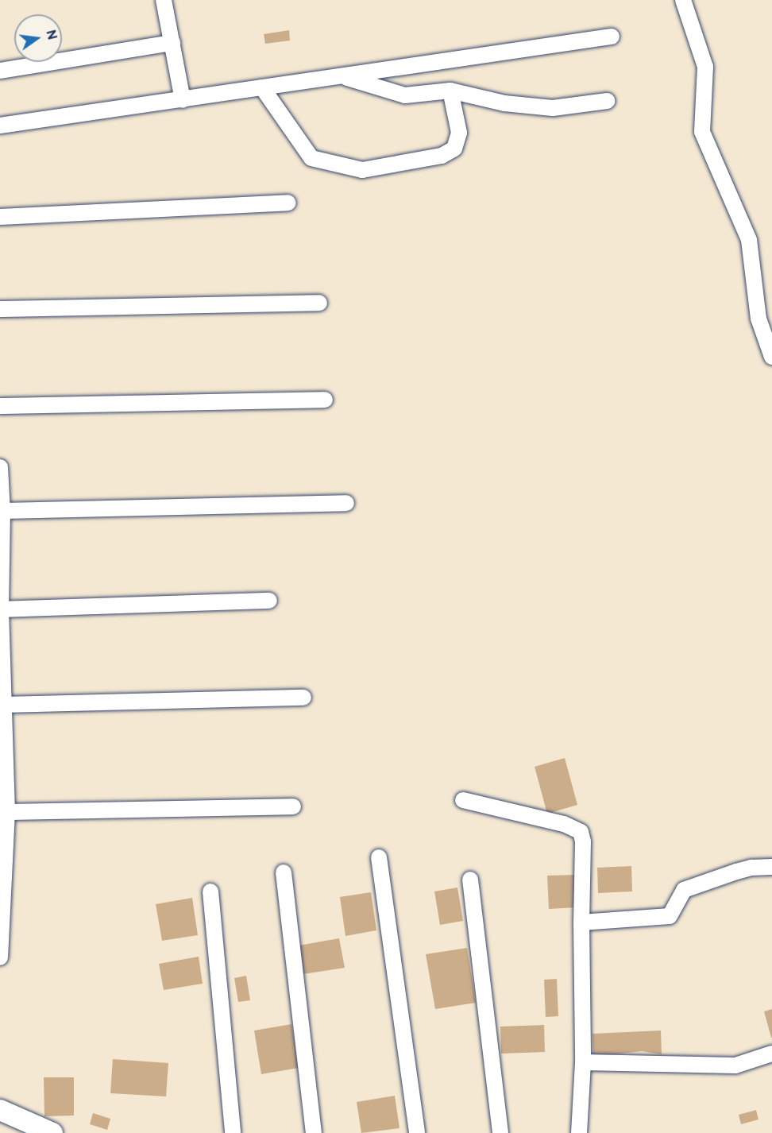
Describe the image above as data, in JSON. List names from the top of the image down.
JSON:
{
  "north": "right"
}
